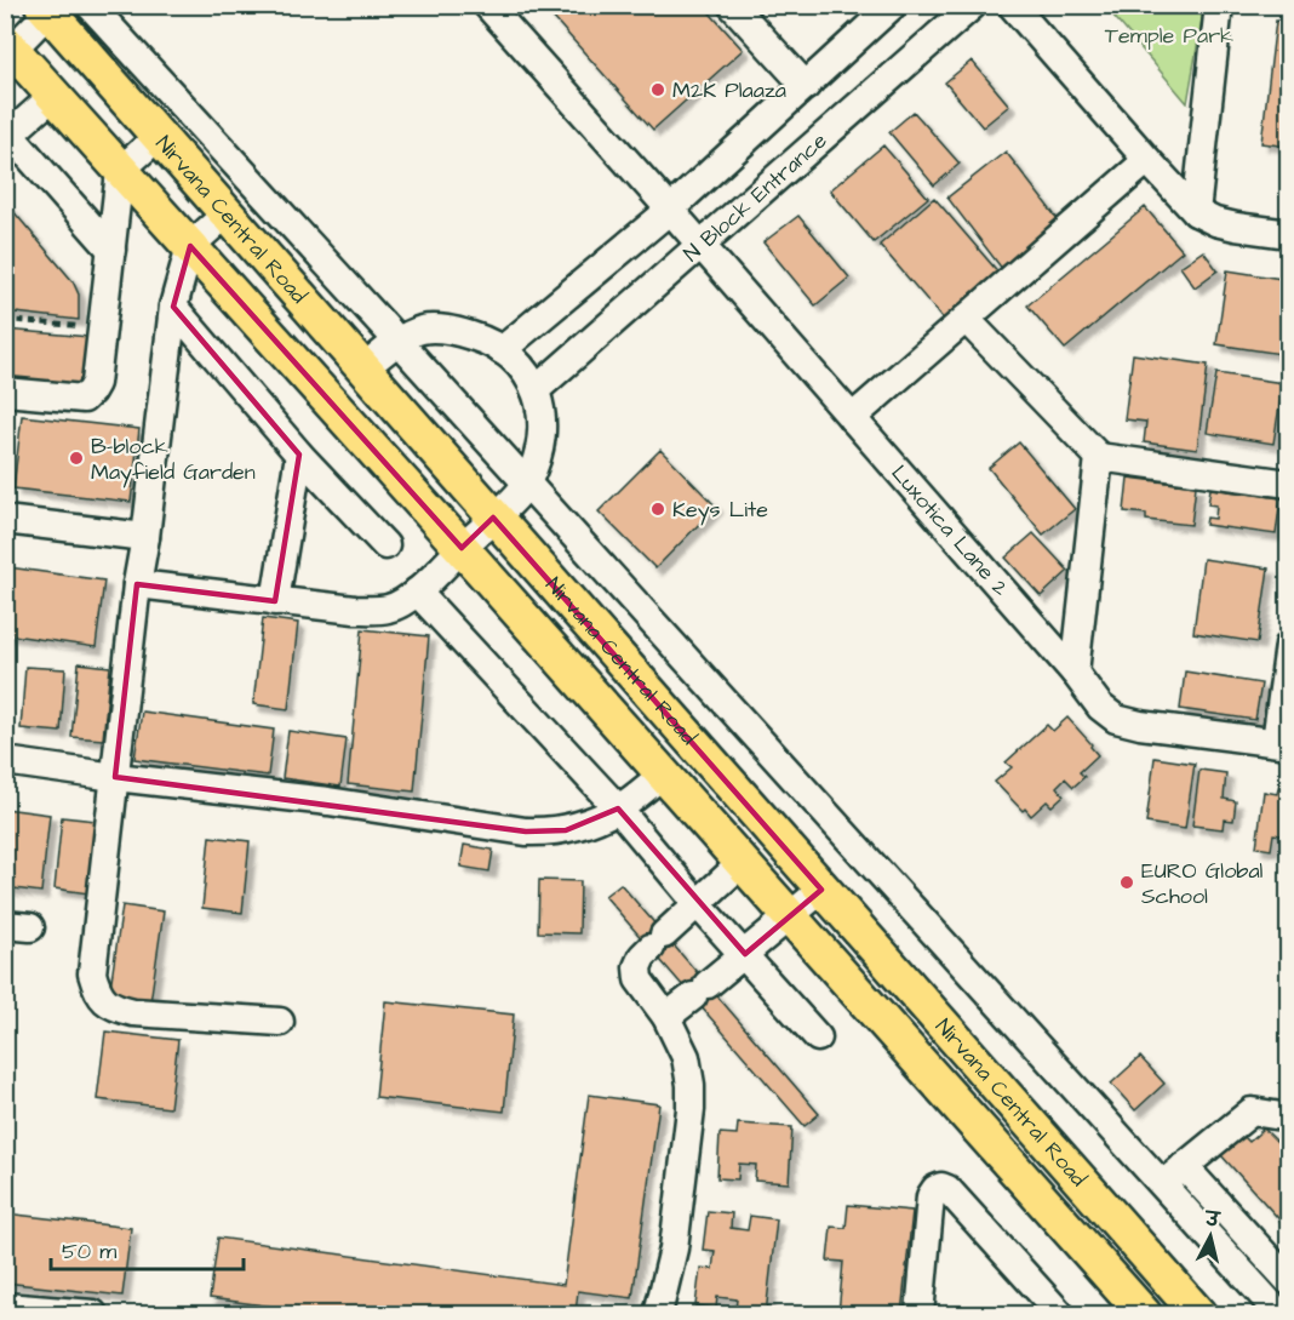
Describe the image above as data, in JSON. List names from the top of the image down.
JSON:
{
  "streets": {
    "main road": ["Nirvana Central Road"],
    "street": ["N Block Entrance", "Luxotica Lane 2"]
  },
  "crossings": [
    ["N Block Entrance", "Luxotica Lane 2"]
  ],
  "parks": ["Temple Park"],
  "places": [
    "M2K Plaaza",
    "B-block Mayfield Garden",
    "Keys Lite",
    "EURO Global School"
  ],
  "scale_bar": "50 m",
  "north": "top"
}
